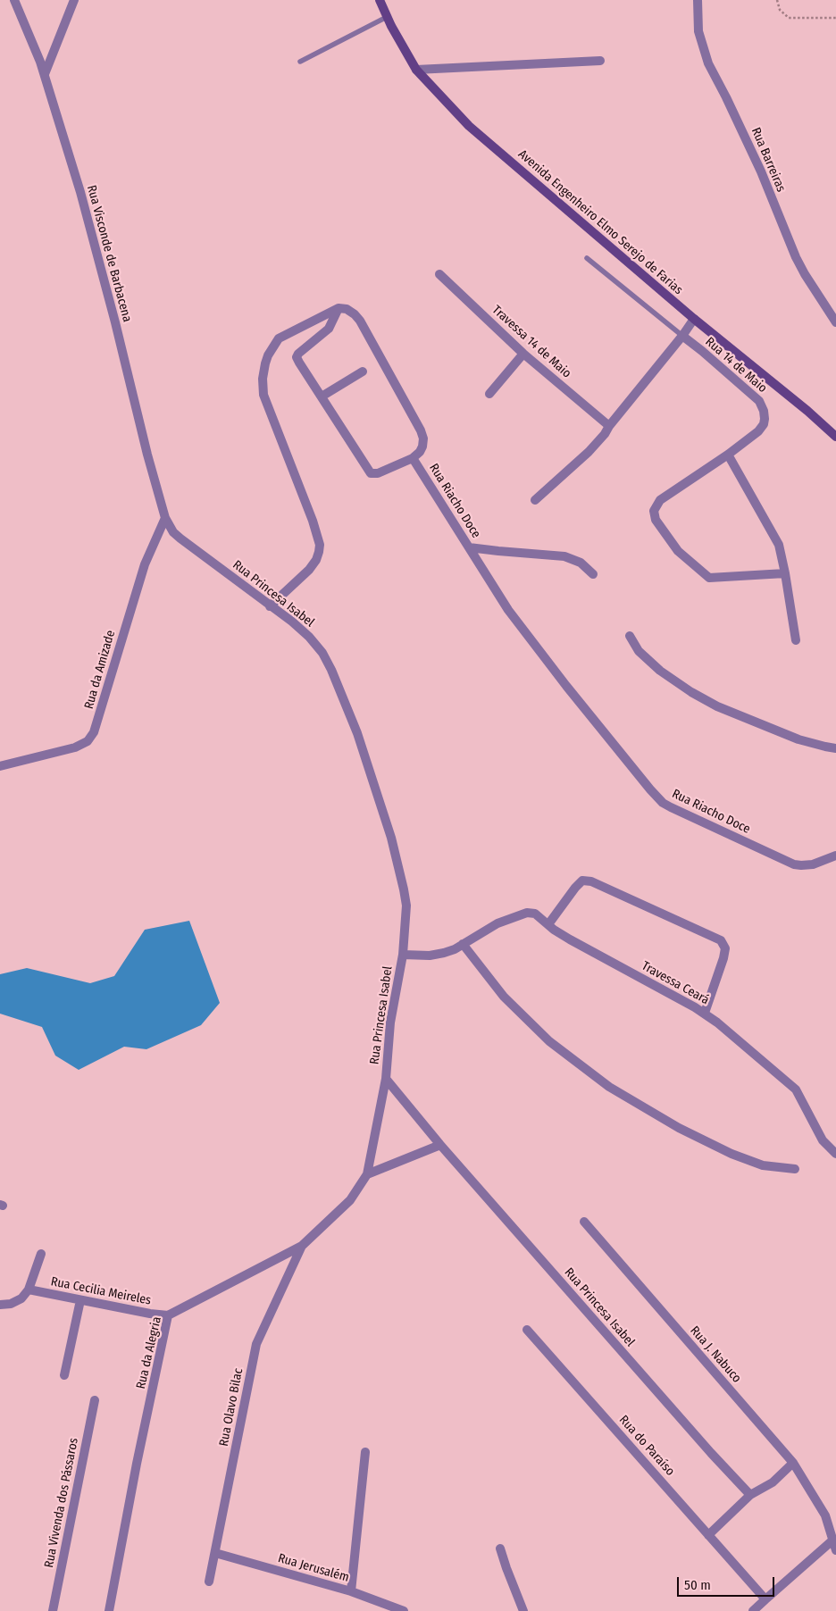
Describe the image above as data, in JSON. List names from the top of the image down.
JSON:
{
  "streets": {
    "main road": ["Avenida Engenheiro Elmo Serejo de Farias"],
    "street": [
      "Rua Barreiras",
      "Rua Visconde de Barbacena",
      "Travessa 14 de Maio",
      "Rua 14 de Maio",
      "Rua Riacho Doce",
      "Rua Princesa Isabel",
      "Rua da Amizade",
      "Travessa Ceará",
      "Rua Cecilia Meireles",
      "Rua da Alegria",
      "Rua J. Nabuco",
      "Rua Olavo Bilac",
      "Rua do Paraíso",
      "Rua Vivenda dos Pássaros",
      "Rua Jerusalém"
    ]
  },
  "crossings": [
    ["Rua Visconde de Barbacena", "Rua Princesa Isabel"],
    ["Rua Visconde de Barbacena", "Rua da Amizade"],
    ["Rua Princesa Isabel", "Rua da Amizade"],
    ["Rua Princesa Isabel", "Travessa Ceará"],
    ["Rua Princesa Isabel", "Rua da Alegria"],
    ["Rua Cecilia Meireles", "Rua da Alegria"],
    ["Rua da Alegria", "Rua Olavo Bilac"],
    ["Rua Olavo Bilac", "Rua Jerusalém"]
  ],
  "scale_bar": "50 m"
}
